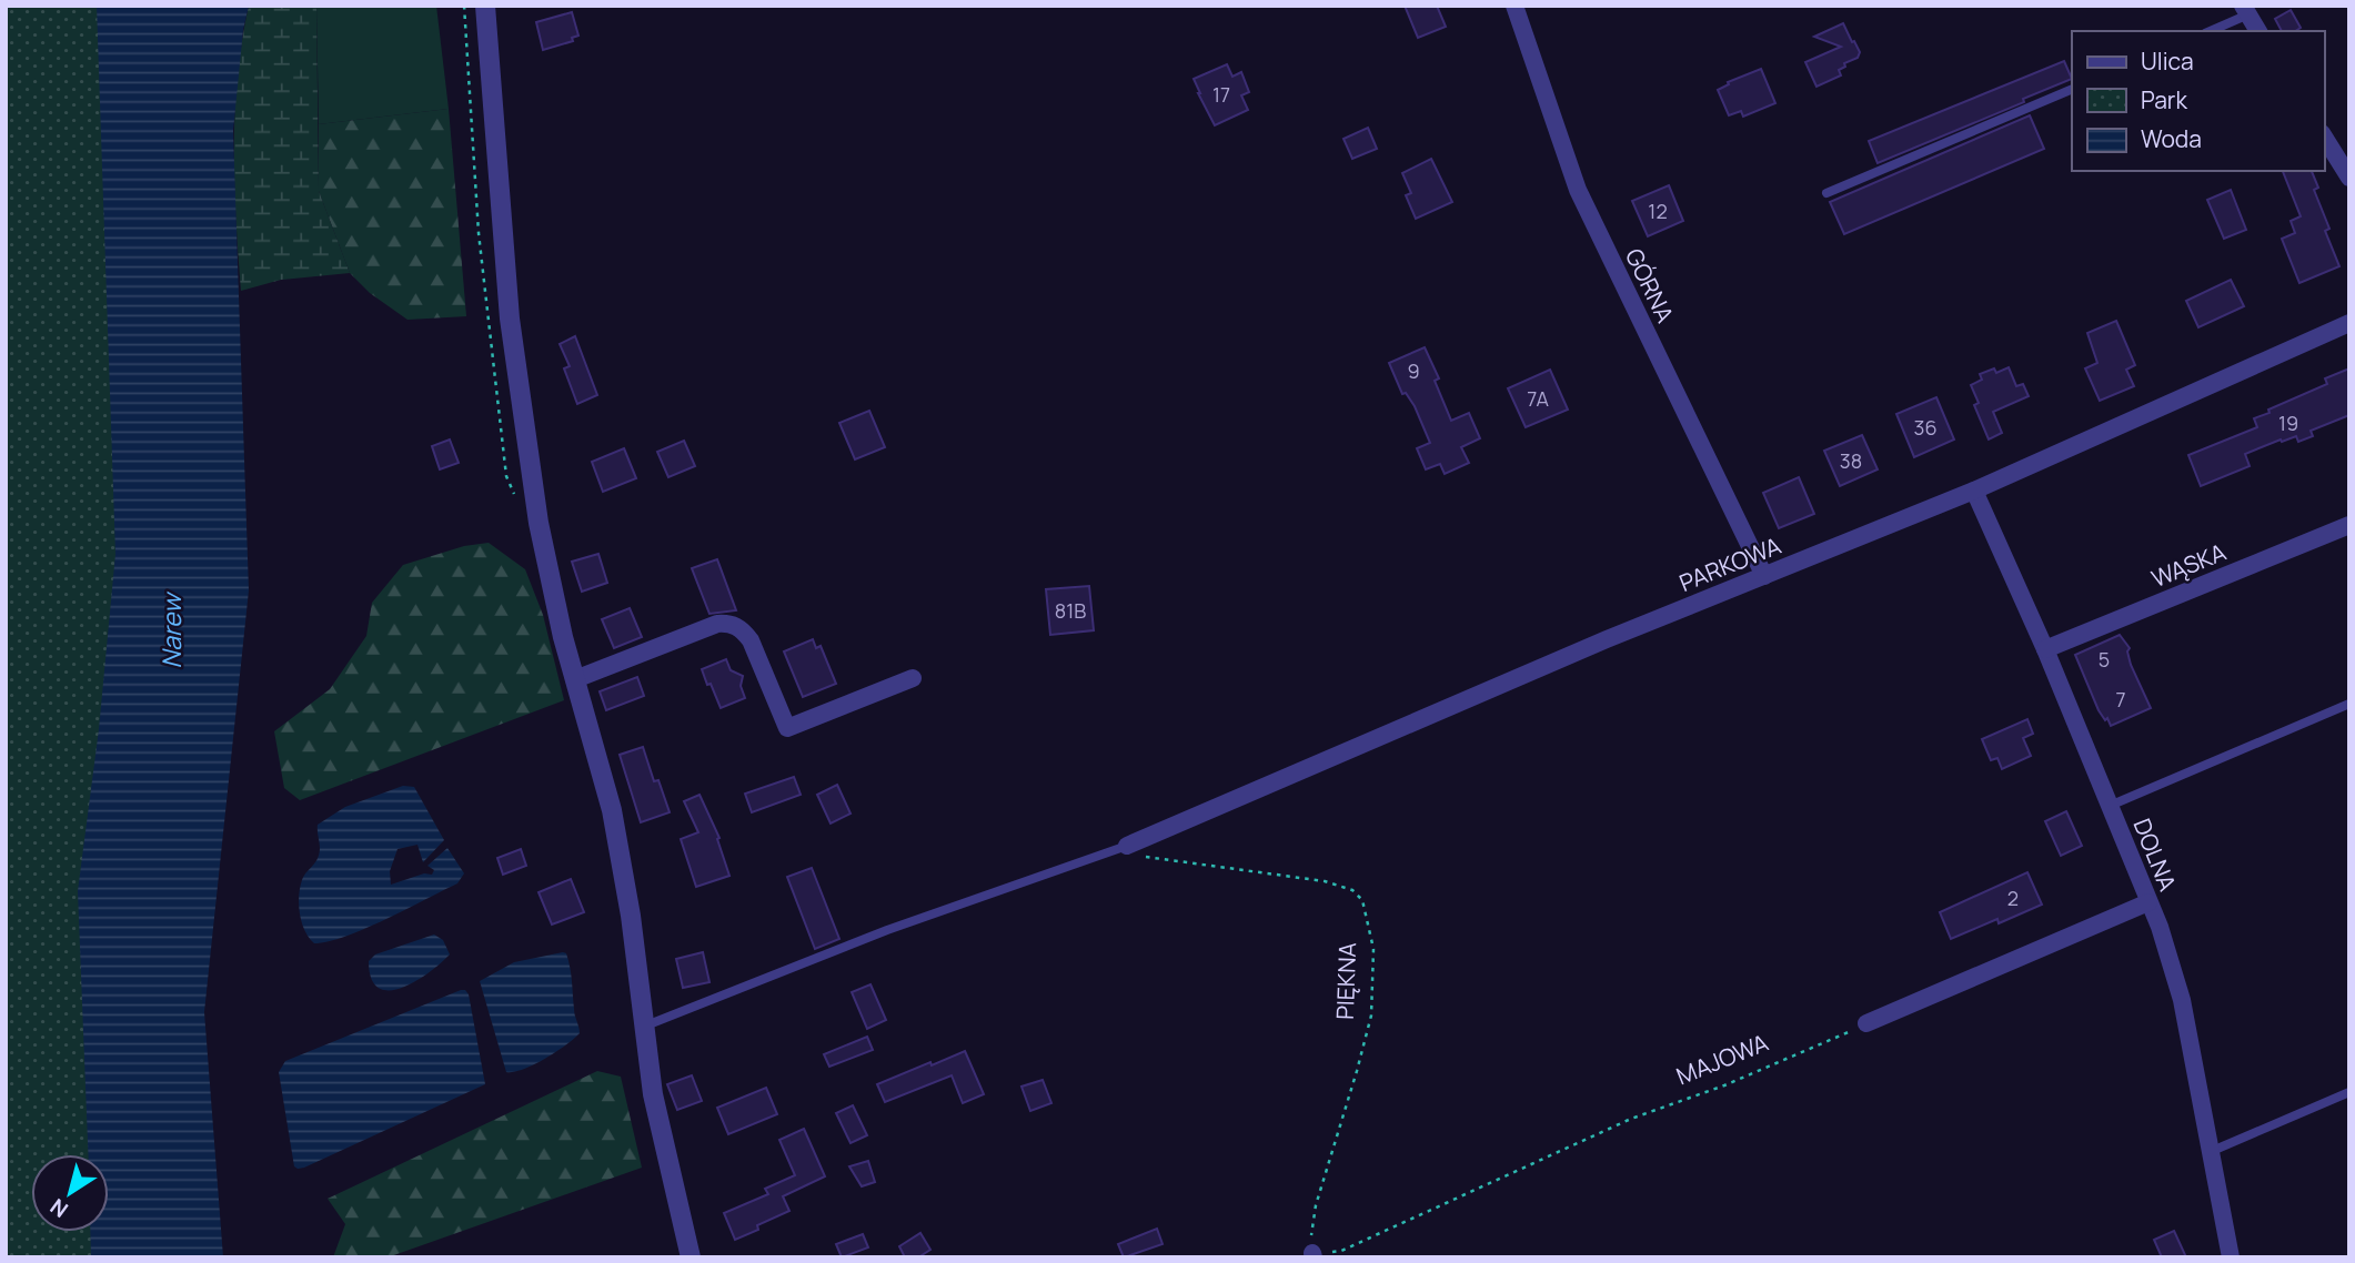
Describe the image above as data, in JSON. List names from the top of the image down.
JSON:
{
  "streets": {
    "street": [
      "GÓRNA",
      "PARKOWA",
      "WĄSKA",
      "DOLNA"
    ],
    "path": ["PIĘKNA", "MAJOWA"]
  },
  "crossings": [
    ["GÓRNA", "PARKOWA"],
    ["PARKOWA", "DOLNA"],
    ["PARKOWA", "PIĘKNA"],
    ["WĄSKA", "DOLNA"],
    ["PIĘKNA", "MAJOWA"]
  ],
  "water": ["Narew"],
  "house_numbers": [
    "17",
    "12",
    "9",
    "7A",
    "19",
    "36",
    "38",
    "81B",
    "5",
    "7",
    "2"
  ],
  "legend": ["Ulica", "Park", "Woda"],
  "north": "bottom left"
}
